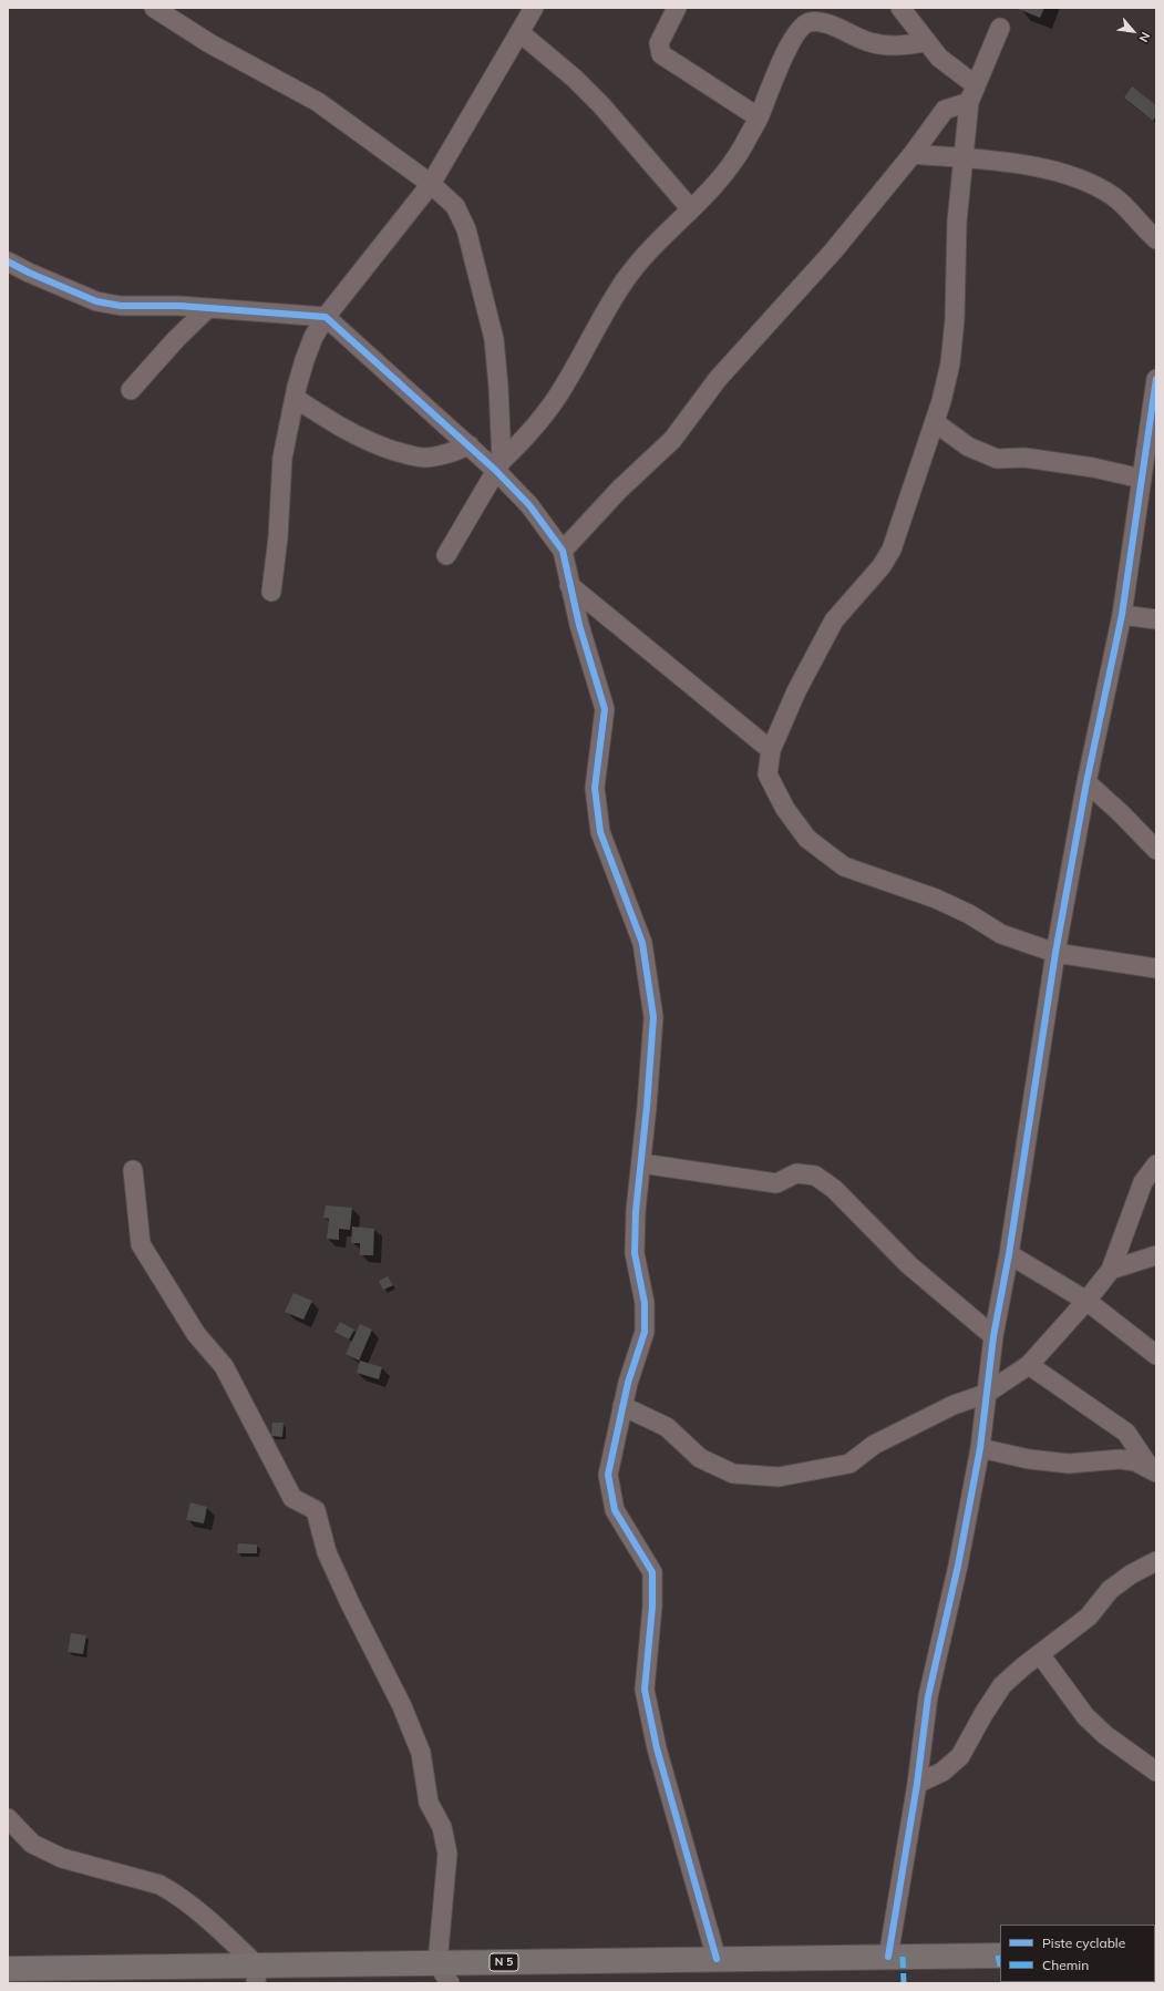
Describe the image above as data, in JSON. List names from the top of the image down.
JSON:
{
  "streets": {
    "highway": ["N 5"]
  },
  "legend": ["Piste cyclable", "Chemin"],
  "north": "bottom right"
}
